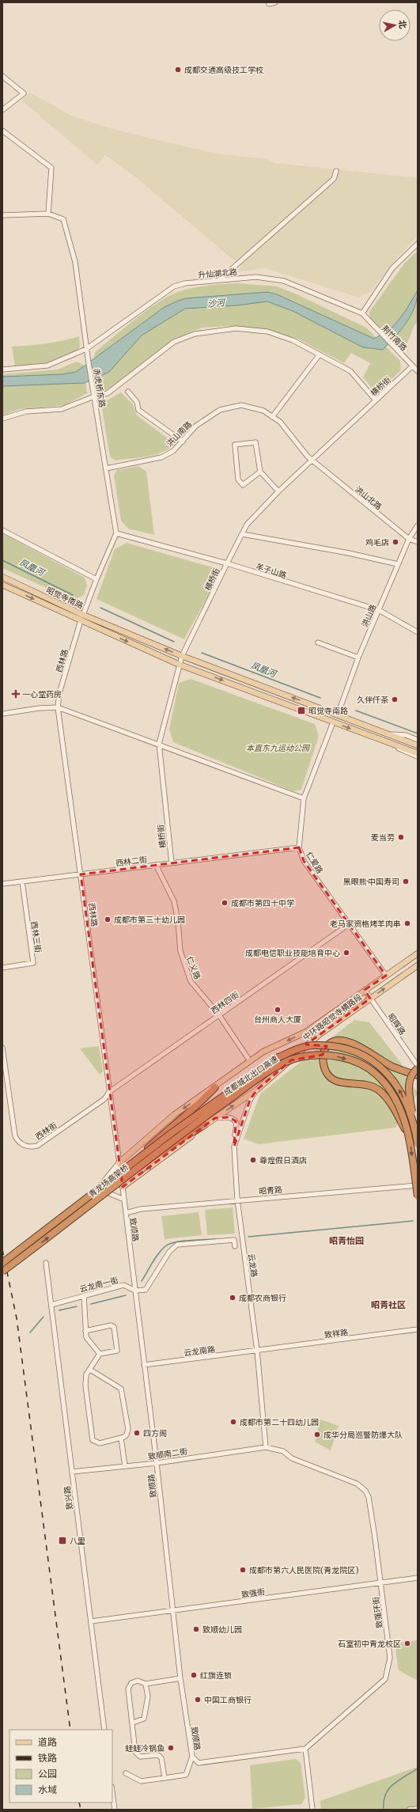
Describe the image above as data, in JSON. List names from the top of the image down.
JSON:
{
  "streets": {
    "highway": ["成都城北出口高速", "青龙场高架桥"],
    "main road": ["昭觉寺南路", "中环路昭觉寺横路段"],
    "street": [
      "升仙湖北路",
      "荆竹南路",
      "横桥街",
      "赤虎桥东路",
      "洪山南路",
      "洪山北路",
      "羊子山路",
      "洪山路",
      "西林路",
      "西林二街",
      "仁爱路",
      "西林三街",
      "仁义路",
      "西林四街",
      "昭晖路",
      "西林街",
      "昭青路",
      "致顺路",
      "云龙路",
      "云龙南一街",
      "致祥路",
      "云龙南路",
      "致顺南二街",
      "致兴路",
      "致强街",
      "致强环街"
    ]
  },
  "crossings": [
    ["升仙湖北路", "荆竹南路"],
    ["升仙湖北路", "赤虎桥东路"],
    ["荆竹南路", "横桥街"],
    ["横桥街", "洪山南路"],
    ["横桥街", "洪山北路"],
    ["横桥街", "羊子山路"],
    ["横桥街", "昭觉寺南路"],
    ["横桥街", "西林二街"],
    ["赤虎桥东路", "洪山南路"],
    ["赤虎桥东路", "羊子山路"],
    ["洪山南路", "洪山北路"],
    ["洪山北路", "洪山路"],
    ["羊子山路", "洪山路"],
    ["昭觉寺南路", "洪山路"],
    ["昭觉寺南路", "西林路"],
    ["昭觉寺南路", "仁爱路"],
    ["西林路", "西林二街"],
    ["西林路", "西林四街"],
    ["西林路", "中环路昭觉寺横路段"],
    ["西林路", "西林街"],
    ["西林路", "昭青路"],
    ["西林路", "致顺路"],
    ["西林二街", "仁爱路"],
    ["西林二街", "西林三街"],
    ["西林二街", "仁义路"],
    ["仁爱路", "西林四街"],
    ["仁爱路", "中环路昭觉寺横路段"],
    ["仁义路", "西林四街"],
    ["仁义路", "中环路昭觉寺横路段"],
    ["西林四街", "西林街"],
    ["中环路昭觉寺横路段", "昭晖路"],
    ["中环路昭觉寺横路段", "云龙路"],
    ["成都城北出口高速", "青龙场高架桥"],
    ["昭青路", "致顺路"],
    ["昭青路", "云龙路"],
    ["致顺路", "云龙南一街"],
    ["致顺路", "云龙南路"],
    ["致顺路", "致顺南二街"],
    ["致顺路", "致强街"],
    ["云龙路", "致祥路"],
    ["云龙路", "云龙南路"],
    ["云龙路", "致顺南二街"],
    ["云龙路", "致强环街"],
    ["云龙南一街", "致兴路"],
    ["致祥路", "云龙南路"],
    ["致顺南二街", "致兴路"],
    ["致顺南二街", "致强环街"],
    ["致兴路", "致强街"],
    ["致强街", "致强环街"]
  ],
  "districts": ["昭青怡园", "昭青社区"],
  "water": ["沙河", "凤凰河"],
  "parks": ["本直东九运动公园"],
  "places": {
    "other": [
      "成都交通高级技工学校",
      "鸡毛店",
      "久伴仟茶",
      "麦当劳",
      "黑眼熊·中国寿司",
      "成都市第四十中学",
      "成都市第三十幼儿园",
      "老马家资格烤羊肉串",
      "成都电信职业技能培育中心",
      "台州商人大厦",
      "尊煌假日酒店",
      "成都农商银行",
      "成都市第二十四幼儿园",
      "四方阁",
      "成华分局巡警防爆大队",
      "成都市第六人民医院(青龙院区)",
      "致顺幼儿园",
      "石室初中青龙校区",
      "红旗连锁",
      "中国工商银行",
      "蛙蛙冷锅鱼"
    ],
    "health": ["一心堂药房"],
    "transit": ["昭觉寺南路", "八里"]
  },
  "legend": [
    "道路",
    "铁路",
    "公园",
    "水域"
  ],
  "north": "right"
}
